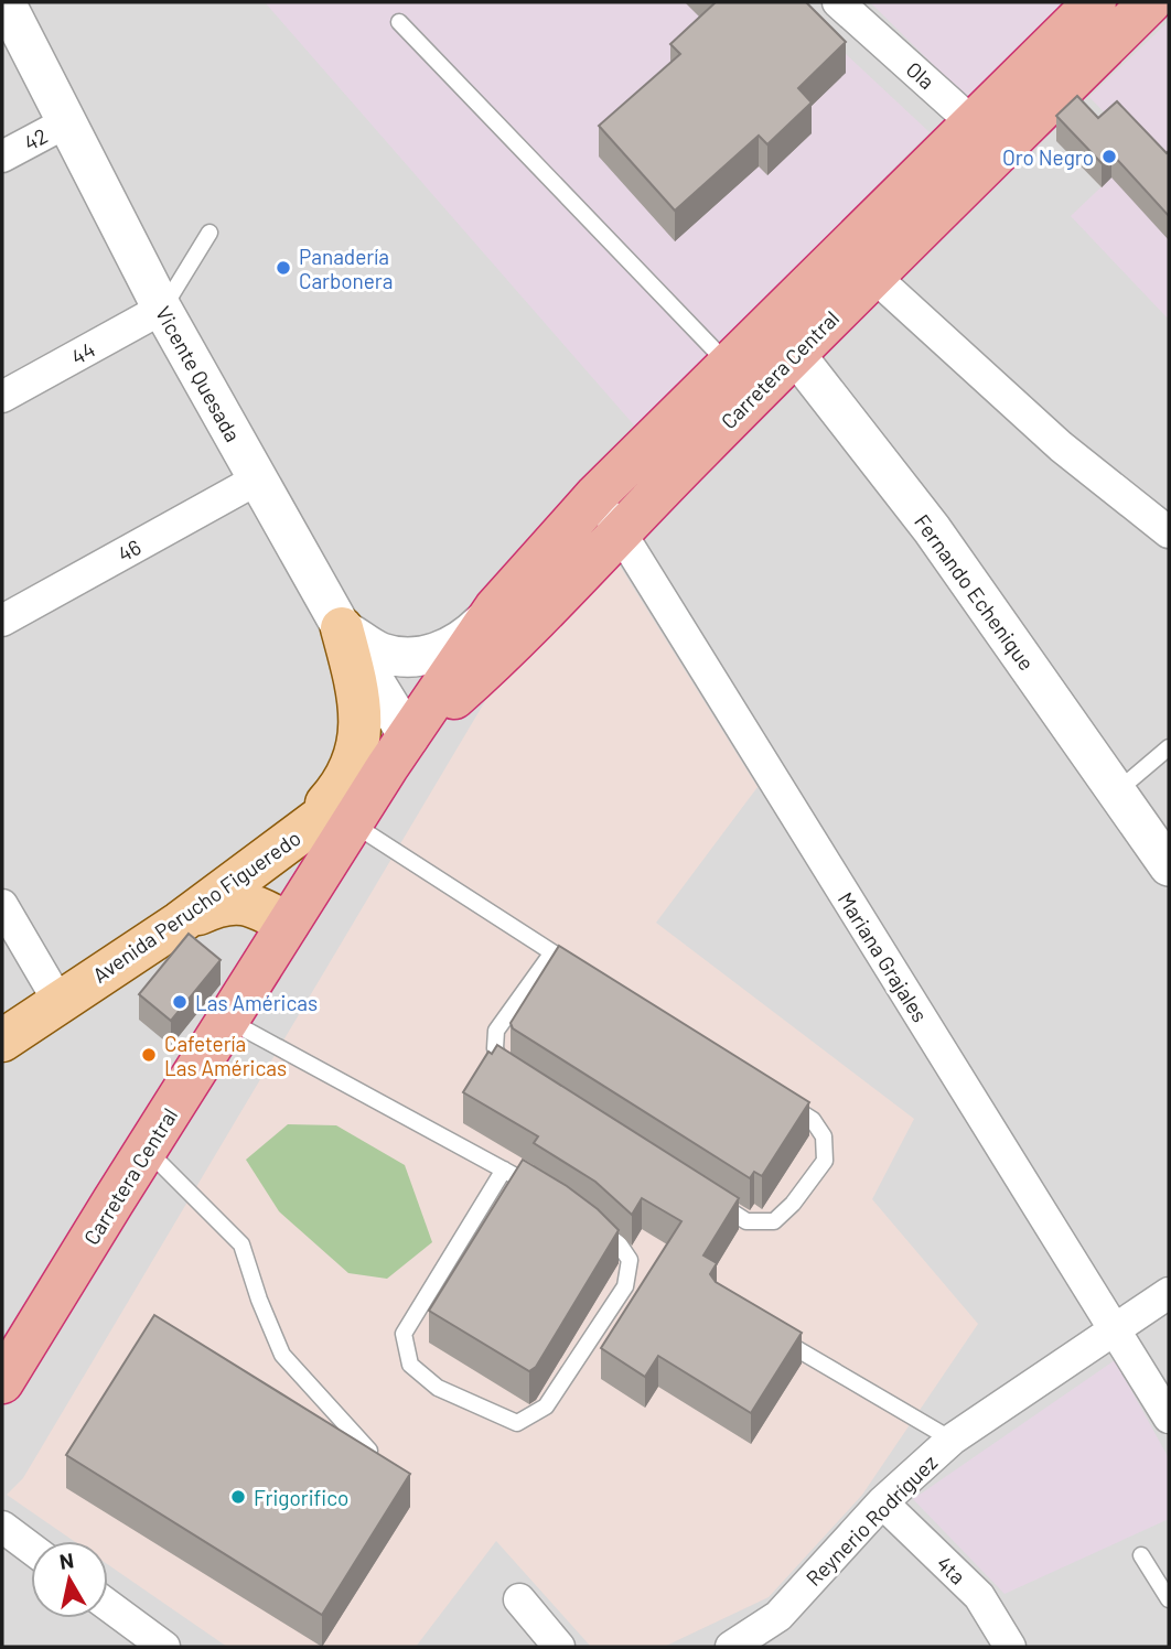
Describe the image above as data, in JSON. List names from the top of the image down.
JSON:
{
  "streets": {
    "highway": ["Carretera Central"],
    "main road": ["Avenida Perucho Figueredo"],
    "street": [
      "Ola",
      "42",
      "44",
      "Vicente Quesada",
      "46",
      "Fernando Echenique",
      "Mariana Grajales",
      "Reynerio Rodríguez",
      "4ta"
    ]
  },
  "crossings": [
    ["Ola", "Carretera Central"],
    ["42", "Vicente Quesada"],
    ["44", "Vicente Quesada"],
    ["Carretera Central", "Vicente Quesada"],
    ["Carretera Central", "Fernando Echenique"],
    ["Carretera Central", "Avenida Perucho Figueredo"],
    ["Carretera Central", "Mariana Grajales"],
    ["Vicente Quesada", "46"],
    ["Vicente Quesada", "Avenida Perucho Figueredo"],
    ["Mariana Grajales", "Reynerio Rodríguez"],
    ["Reynerio Rodríguez", "4ta"]
  ],
  "places": [
    "Oro Negro",
    "Panadería Carbonera",
    "Las Américas",
    "Cafetería Las Américas",
    "Frigorifico"
  ],
  "north": "top"
}
